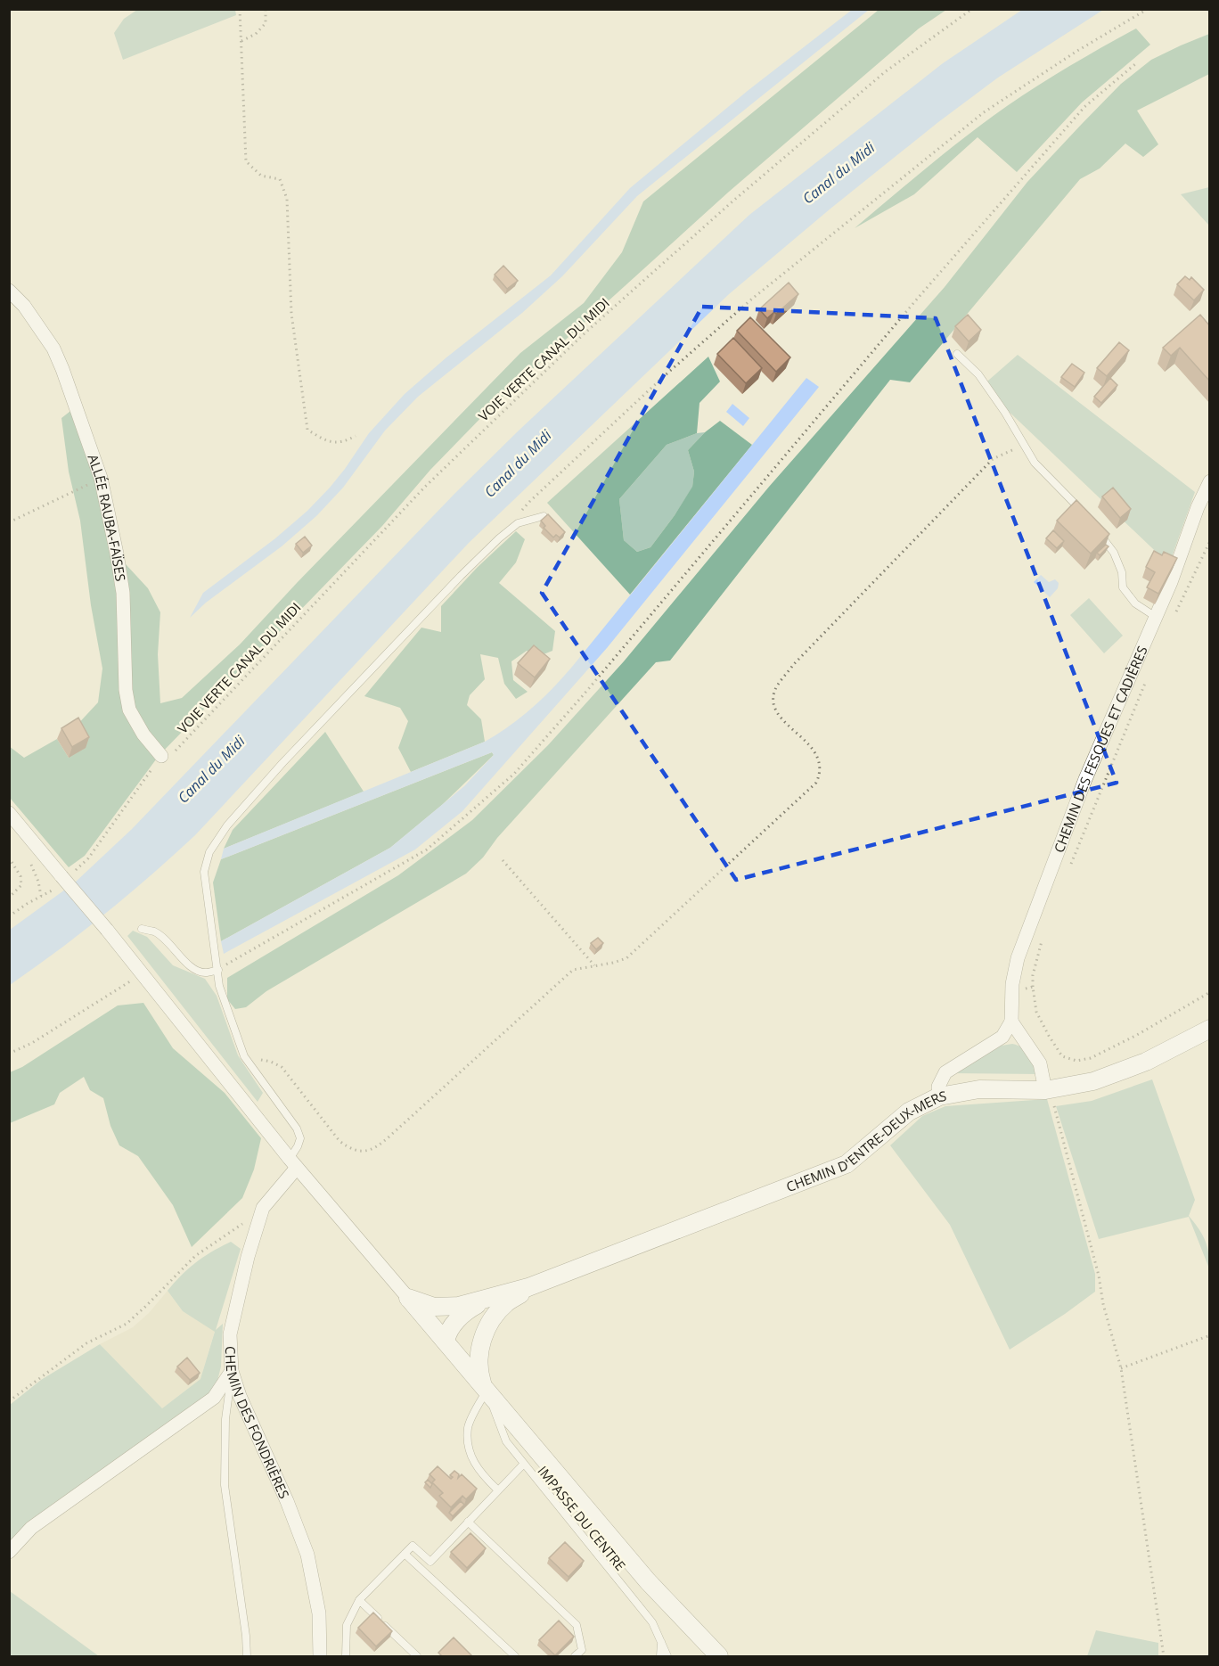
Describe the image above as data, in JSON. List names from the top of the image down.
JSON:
{
  "streets": {
    "street": [
      "ALLÉE RAUBA-FAÏSES",
      "CHEMIN DES FESQUES ET CADIÈRES",
      "CHEMIN D'ENTRE-DEUX-MERS",
      "CHEMIN DES FONDRIÈRES"
    ],
    "lane": ["IMPASSE DU CENTRE"],
    "path": ["VOIE VERTE CANAL DU MIDI"]
  },
  "crossings": [
    ["VOIE VERTE CANAL DU MIDI", "ALLÉE RAUBA-FAÏSES"],
    ["CHEMIN D'ENTRE-DEUX-MERS", "IMPASSE DU CENTRE"]
  ],
  "water": ["Canal du Midi"]
}
